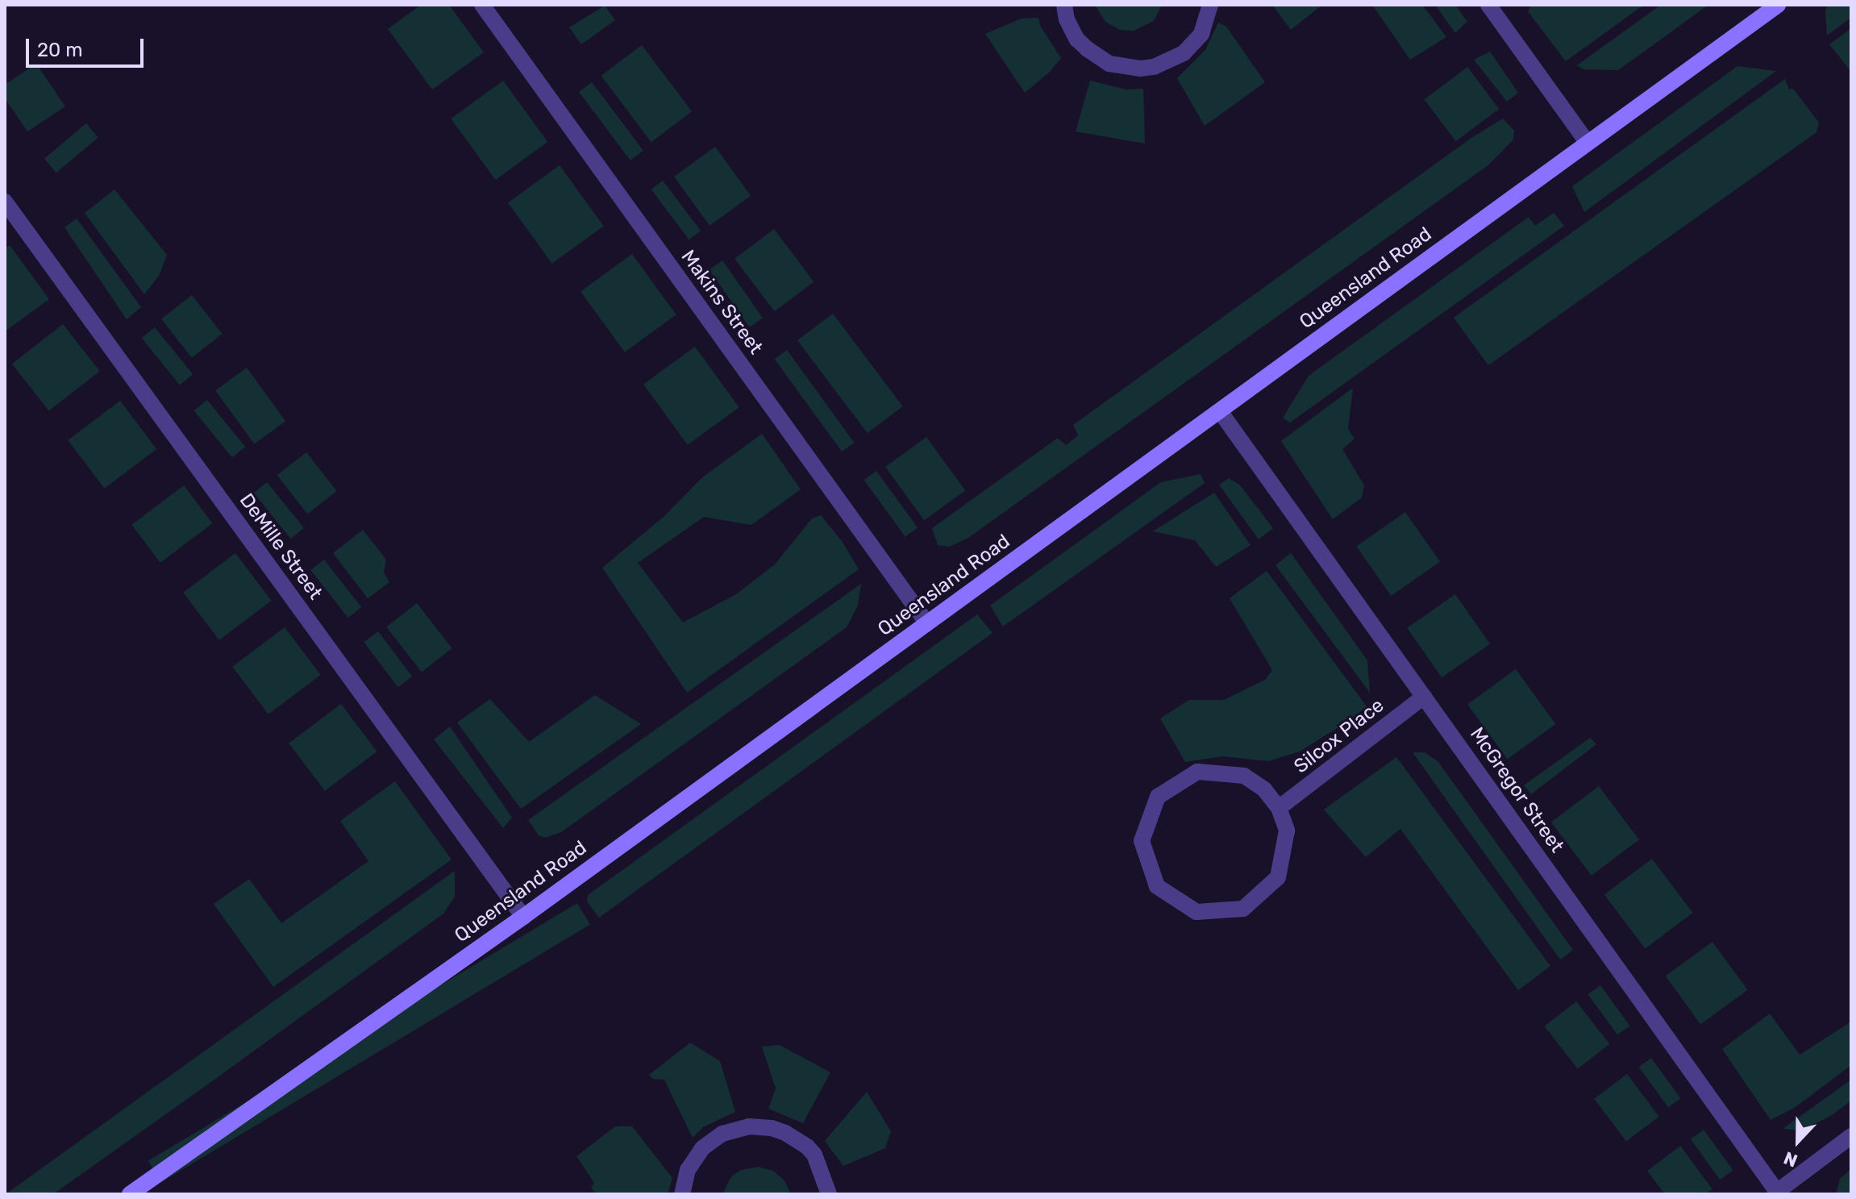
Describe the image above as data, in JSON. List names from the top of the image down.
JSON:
{
  "streets": {
    "street": [
      "Queensland Road",
      "Makins Street",
      "DeMille Street",
      "Silcox Place",
      "McGregor Street"
    ]
  },
  "crossings": [
    ["Queensland Road", "Makins Street"],
    ["Queensland Road", "DeMille Street"],
    ["Queensland Road", "McGregor Street"],
    ["Silcox Place", "McGregor Street"]
  ],
  "scale_bar": "20 m",
  "north": "bottom"
}
